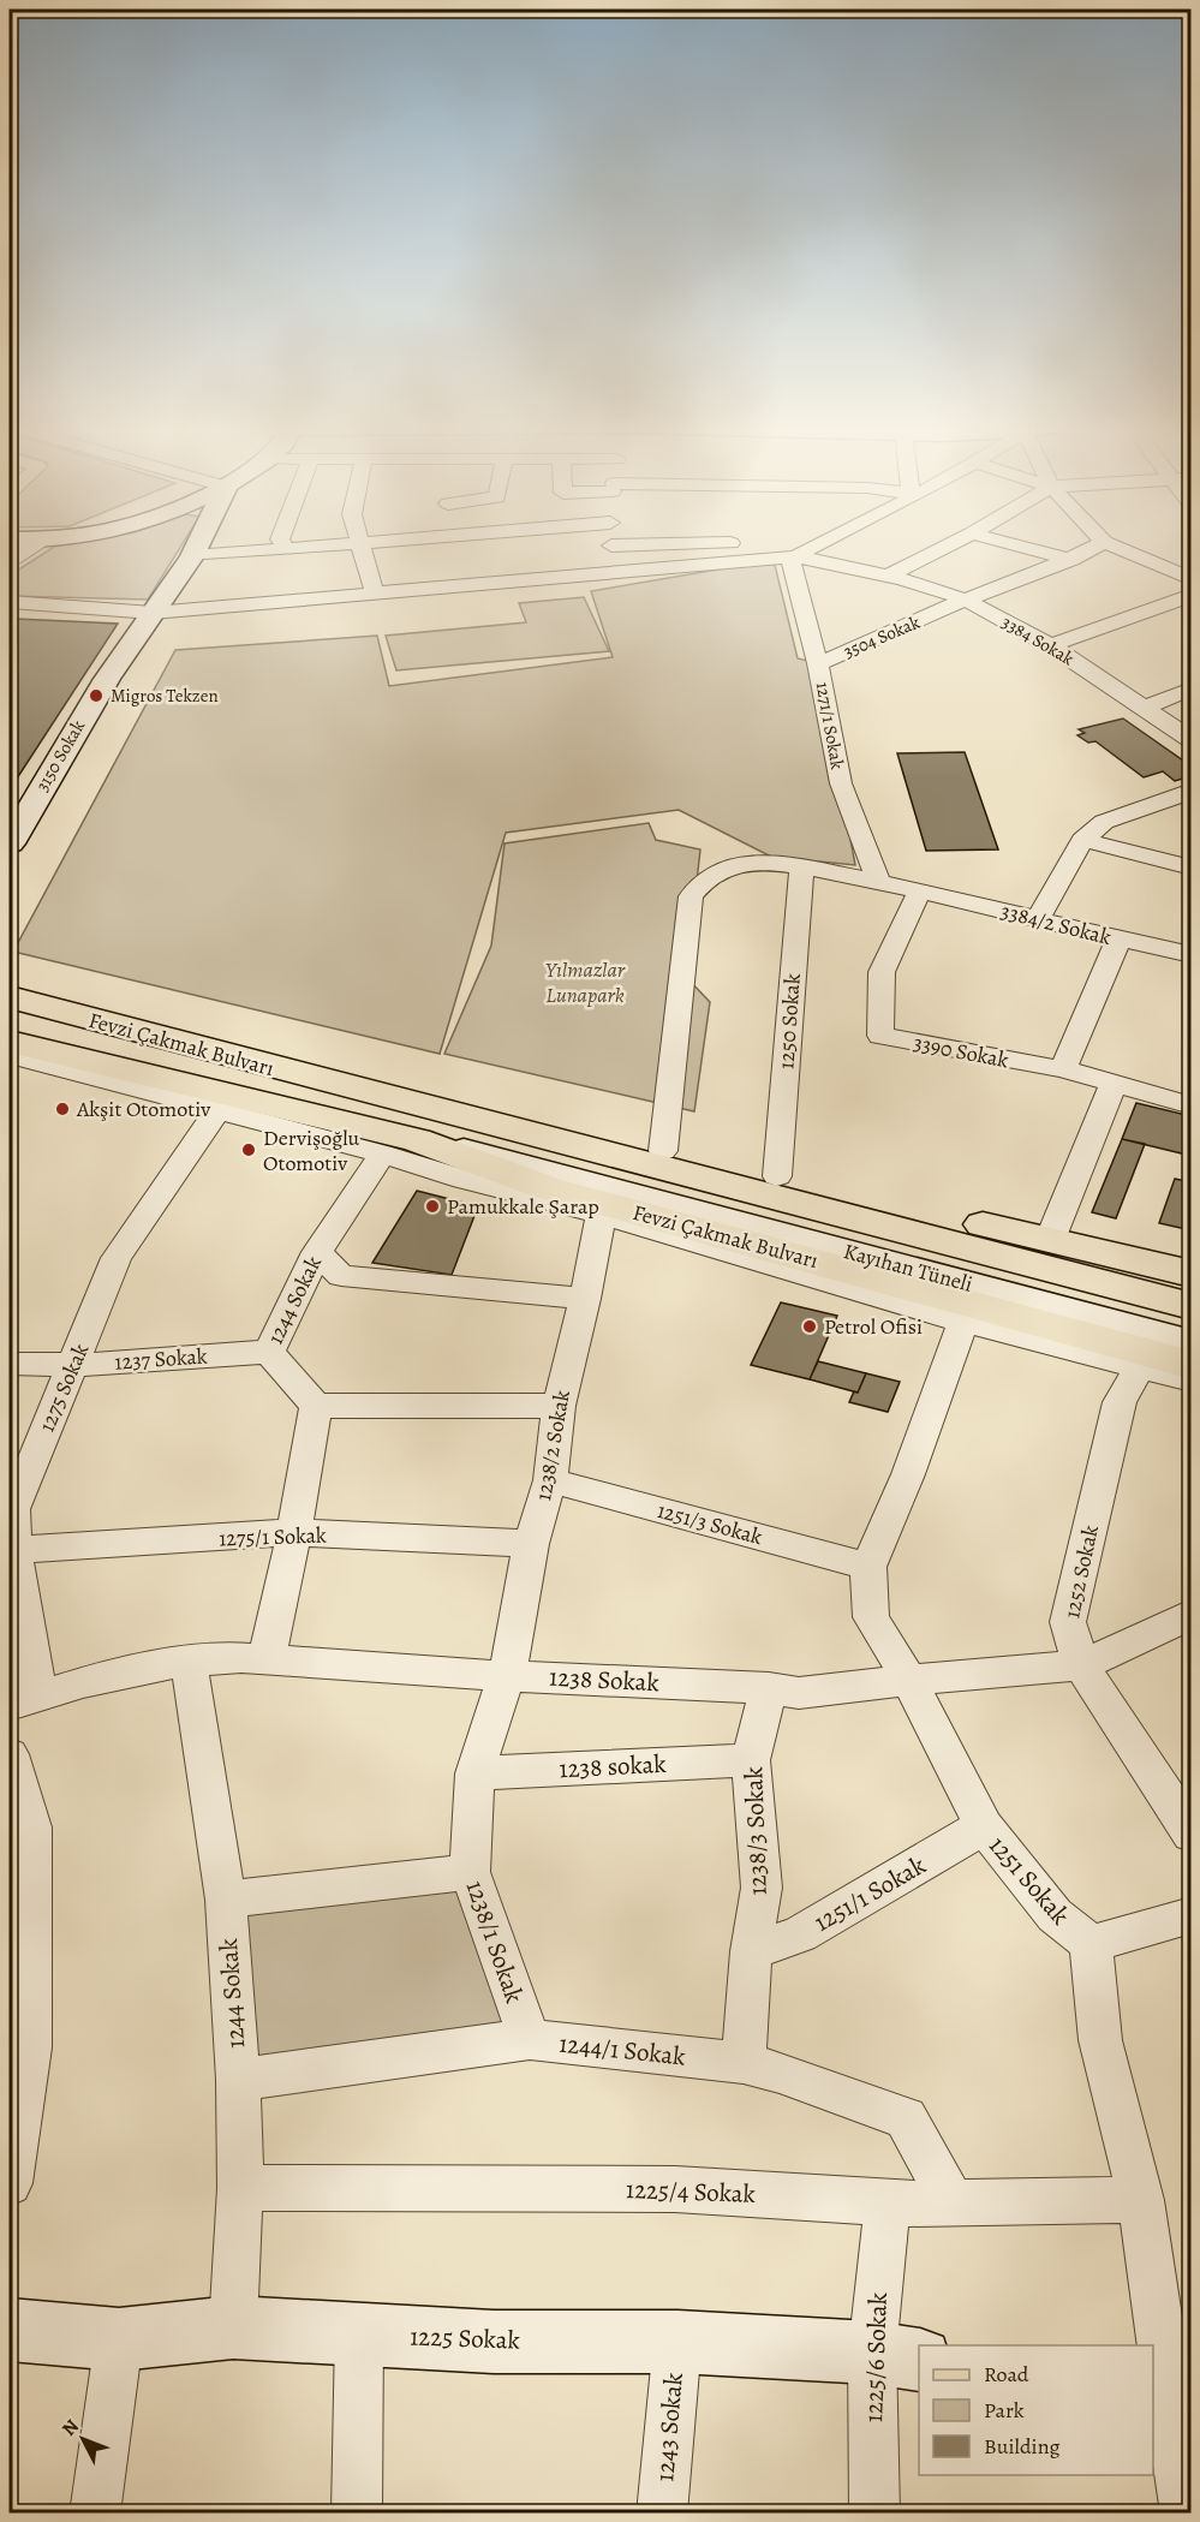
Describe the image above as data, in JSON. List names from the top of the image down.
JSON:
{
  "streets": {
    "main road": ["Fevzi Çakmak Bulvarı"],
    "street": [
      "3504 Sokak",
      "3384 Sokak",
      "1271/1 Sokak",
      "3150 Sokak",
      "3384/2 Sokak",
      "1250 Sokak",
      "3390 Sokak",
      "Kayıhan Tüneli",
      "1244 Sokak",
      "1237 Sokak",
      "1275 Sokak",
      "1238/2 Sokak",
      "1251/3 Sokak",
      "1275/1 Sokak",
      "1252 Sokak",
      "1238 Sokak",
      "1238 sokak",
      "1238/3 Sokak",
      "1251 Sokak",
      "1251/1 Sokak",
      "1238/1 Sokak",
      "1244/1 Sokak",
      "1225/4 Sokak",
      "1225 Sokak",
      "1225/6 Sokak",
      "1243 Sokak"
    ]
  },
  "crossings": [
    ["3504 Sokak", "3384 Sokak"],
    ["3504 Sokak", "1271/1 Sokak"],
    ["3384 Sokak", "1271/1 Sokak"],
    ["1271/1 Sokak", "3384/2 Sokak"],
    ["3384/2 Sokak", "1250 Sokak"],
    ["3384/2 Sokak", "3390 Sokak"],
    ["Fevzi Çakmak Bulvarı", "Kayıhan Tüneli"],
    ["Fevzi Çakmak Bulvarı", "1244 Sokak"],
    ["Kayıhan Tüneli", "1244 Sokak"],
    ["1244 Sokak", "1237 Sokak"],
    ["1244 Sokak", "1238 Sokak"],
    ["1244 Sokak", "1244/1 Sokak"],
    ["1244 Sokak", "1225/4 Sokak"],
    ["1244 Sokak", "1225 Sokak"],
    ["1237 Sokak", "1275 Sokak"],
    ["1275 Sokak", "1275/1 Sokak"],
    ["1275 Sokak", "1238 Sokak"],
    ["1238/2 Sokak", "1251/3 Sokak"],
    ["1238/2 Sokak", "1275/1 Sokak"],
    ["1238/2 Sokak", "1238 Sokak"],
    ["1238/2 Sokak", "1238/1 Sokak"],
    ["1251/3 Sokak", "1251 Sokak"],
    ["1252 Sokak", "1238 Sokak"],
    ["1238 Sokak", "1238/3 Sokak"],
    ["1238 Sokak", "1251 Sokak"],
    ["1238 Sokak", "1238/1 Sokak"],
    ["1238 sokak", "1238/3 Sokak"],
    ["1238 sokak", "1238/1 Sokak"],
    ["1238/3 Sokak", "1251/1 Sokak"],
    ["1238/3 Sokak", "1244/1 Sokak"],
    ["1251 Sokak", "1251/1 Sokak"],
    ["1238/1 Sokak", "1244/1 Sokak"],
    ["1244/1 Sokak", "1225/4 Sokak"],
    ["1225/4 Sokak", "1225/6 Sokak"],
    ["1225 Sokak", "1225/6 Sokak"],
    ["1225 Sokak", "1243 Sokak"]
  ],
  "parks": ["Yılmazlar Lunapark"],
  "places": [
    "Migros Tekzen",
    "Akşit Otomotiv",
    "Dervişoğlu Otomotiv",
    "Pamukkale Şarap",
    "Petrol Ofisi"
  ],
  "legend": ["Road", "Park", "Building"],
  "north": "top left"
}
